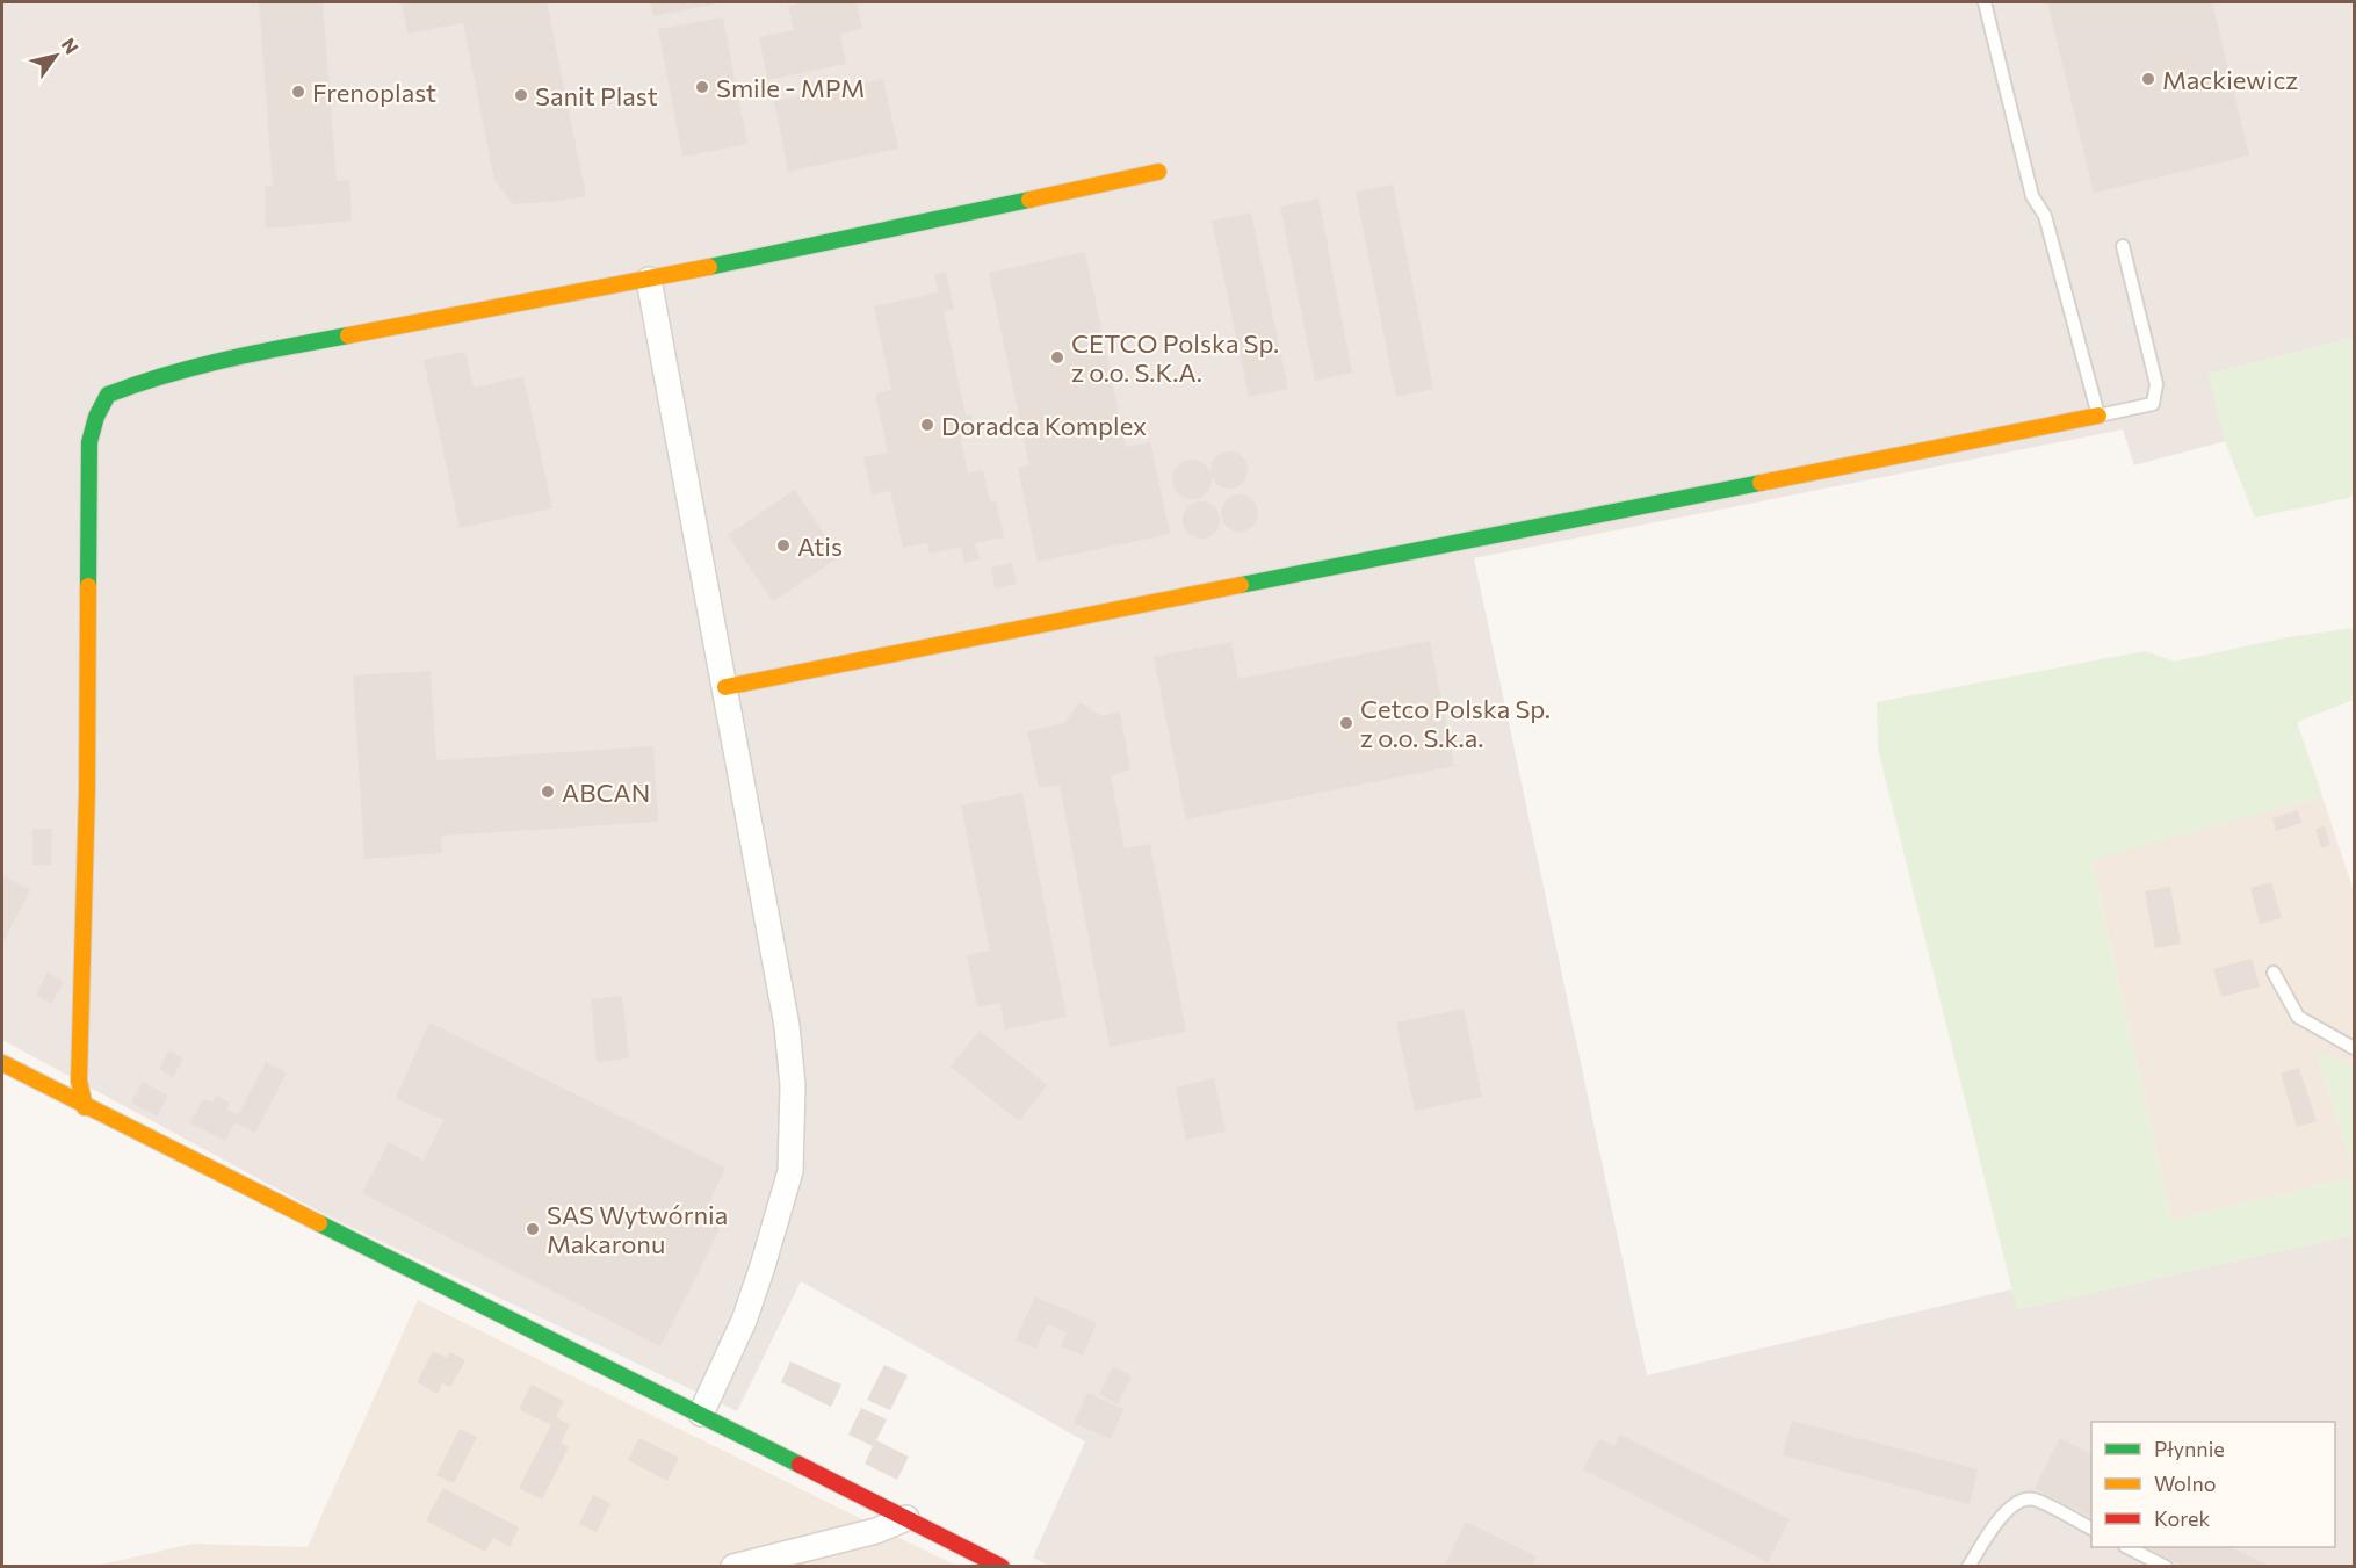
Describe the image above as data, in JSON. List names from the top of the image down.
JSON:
{
  "places": [
    "Mackiewicz",
    "Smile - MPM",
    "Frenoplast",
    "Sanit Plast",
    "CETCO Polska Sp. z o.o. S.K.A.",
    "Doradca Komplex",
    "Atis",
    "Cetco Polska Sp. z o.o. S.k.a.",
    "ABCAN",
    "SAS Wytwórnia Makaronu"
  ],
  "legend": ["Płynnie", "Wolno", "Korek"],
  "north": "top right"
}
